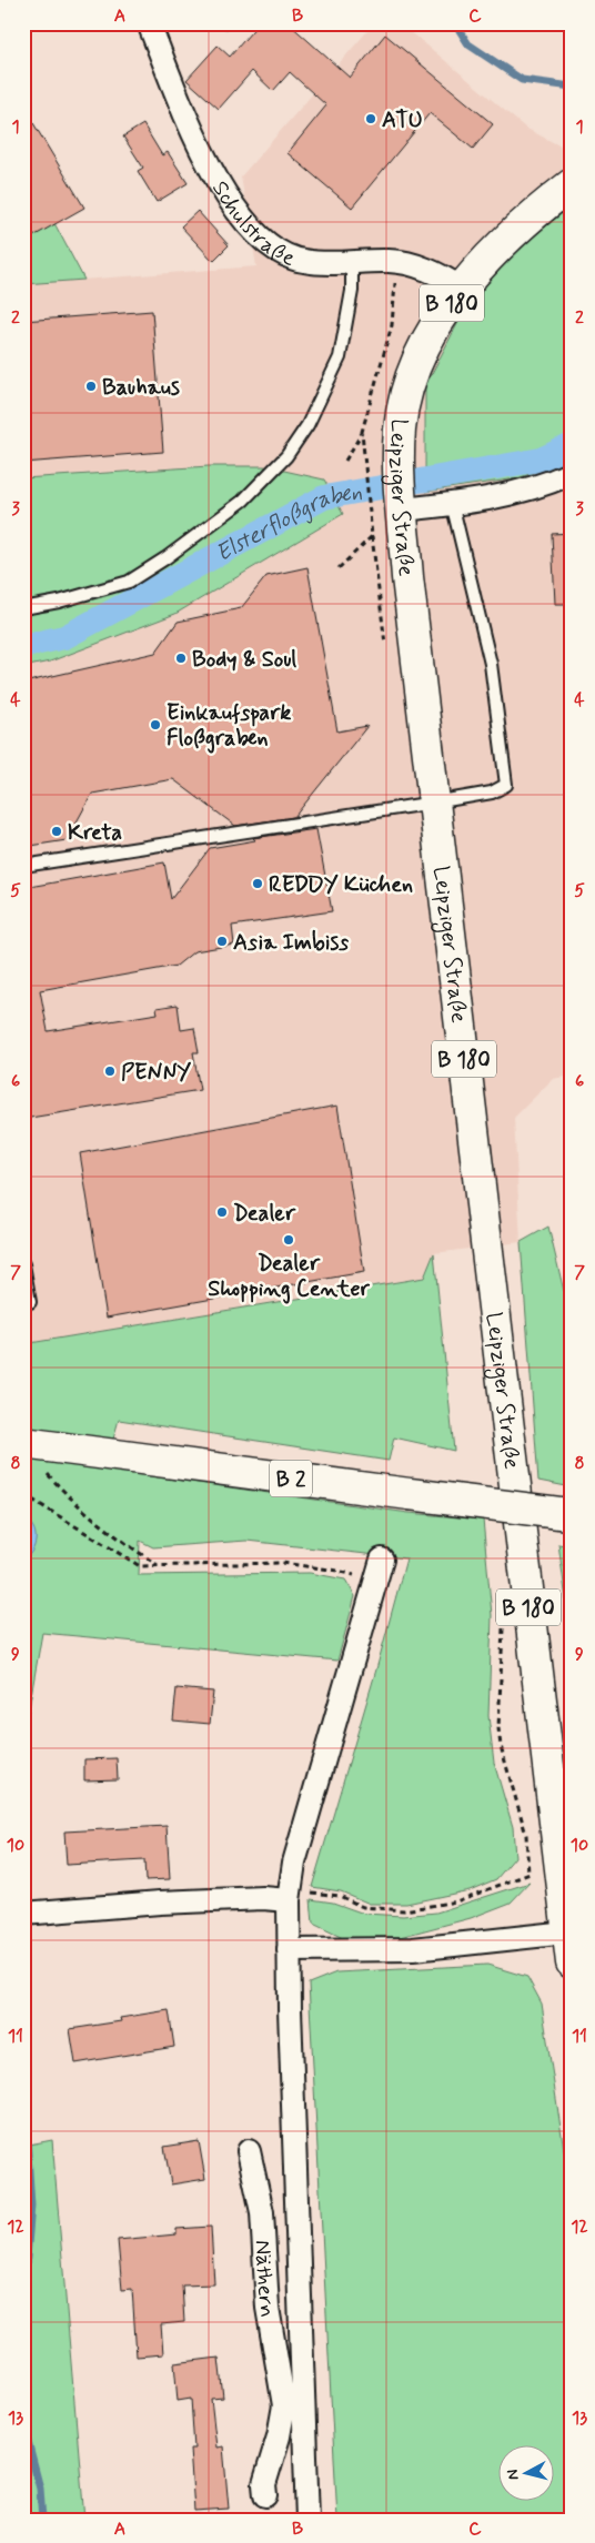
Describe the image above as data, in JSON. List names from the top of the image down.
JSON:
{
  "streets": {
    "main road": ["B 180", "Leipziger Straße", "B 2"],
    "street": ["Schulstraße", "Näthern"]
  },
  "crossings": [
    ["Schulstraße", "Leipziger Straße"]
  ],
  "water": ["Elsterfloßgraben"],
  "places": [
    "ATU",
    "Bauhaus",
    "Body & Soul",
    "Einkaufspark Floßgraben",
    "Kreta",
    "REDDY Küchen",
    "Asia Imbiss",
    "PENNY",
    "Dealer",
    "Dealer Shopping Center"
  ],
  "north": "left",
  "grid": {
    "columns": ["A", "B", "C"],
    "rows": [
      "1",
      "2",
      "3",
      "4",
      "5",
      "6",
      "7",
      "8",
      "9",
      "10",
      "11",
      "12",
      "13"
    ]
  }
}
